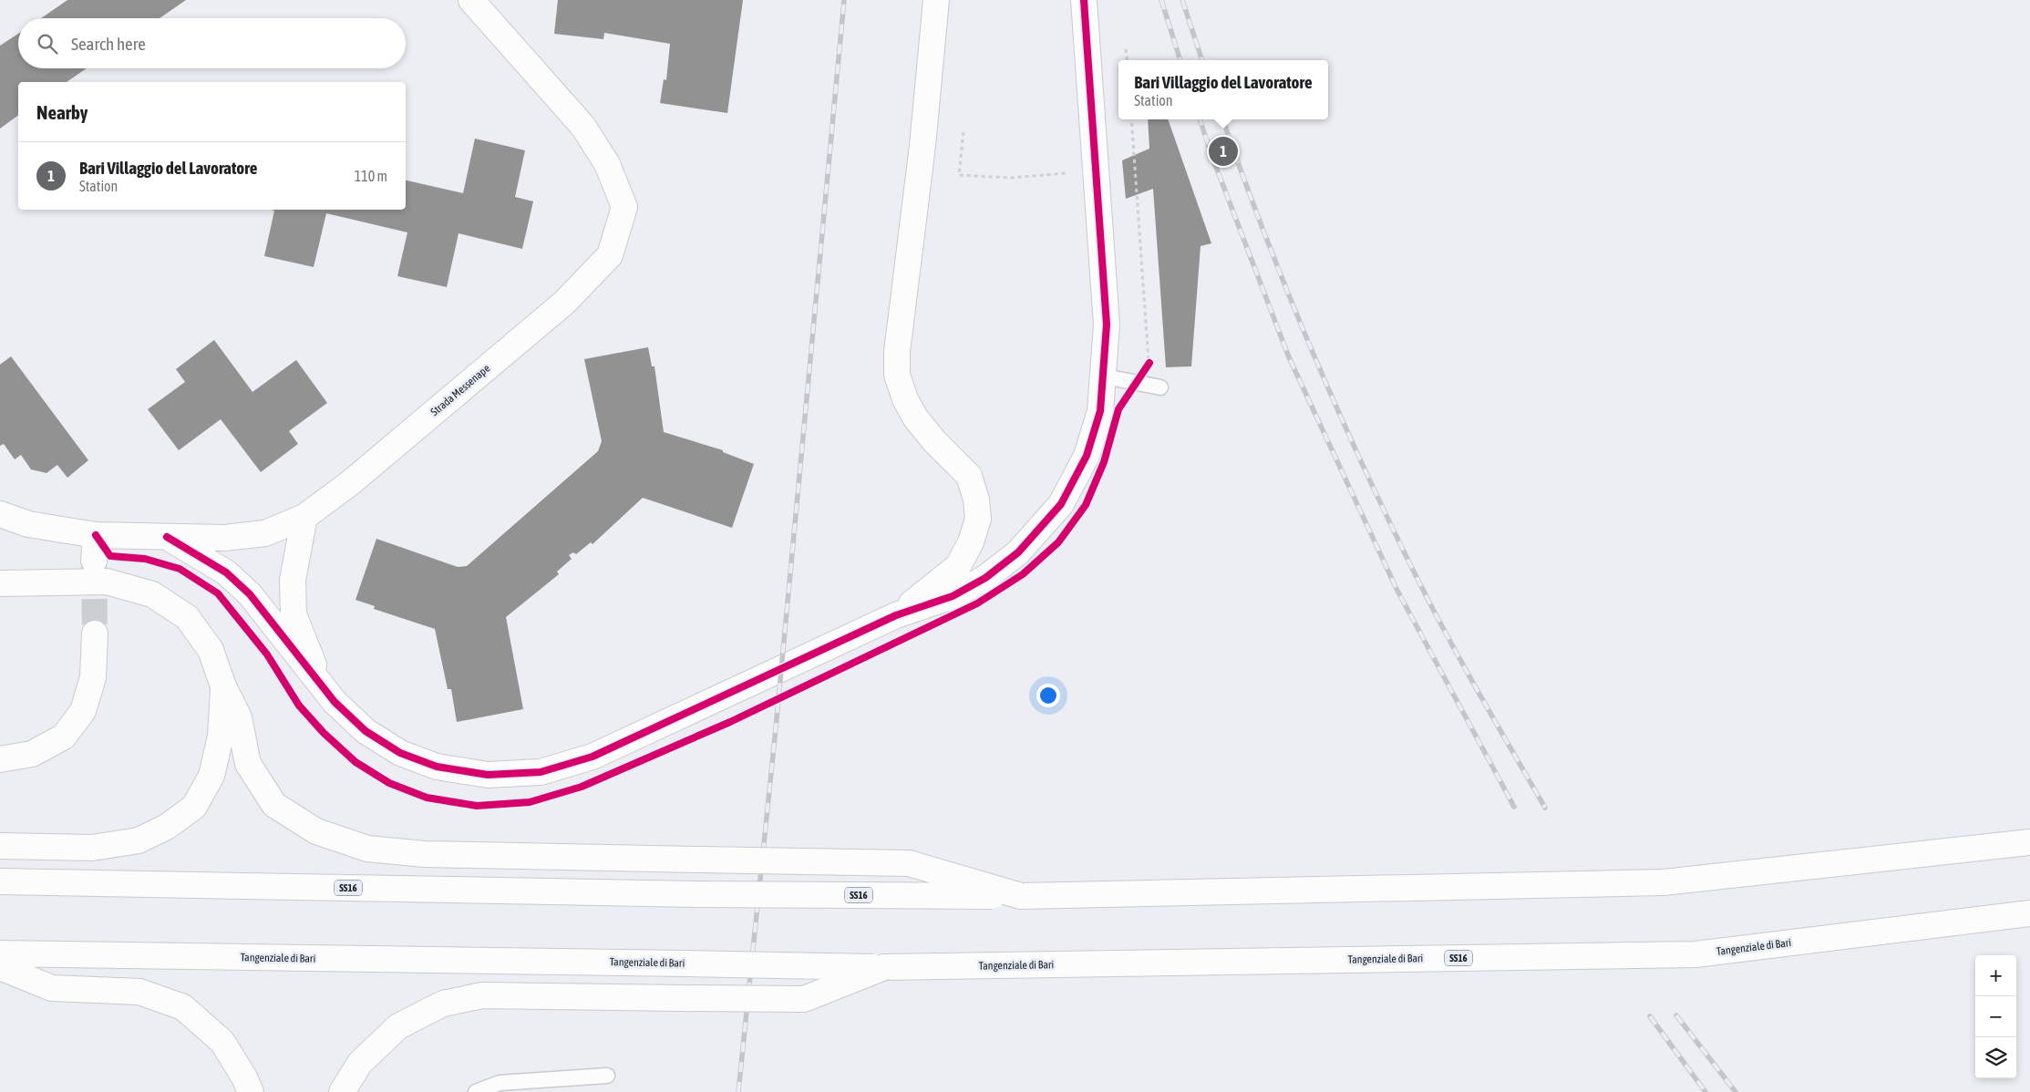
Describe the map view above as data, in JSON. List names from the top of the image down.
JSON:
{
  "streets": {
    "main road": ["Strada Messenape", "SS16", "Tangenziale di Bari"]
  },
  "page": {
    "search": "Search here",
    "popup": ["Bari Villaggio del Lavoratore", "Station"],
    "heading": "Nearby",
    "pins": "1",
    "list": [
      {
        "mark": "1",
        "name": "Bari Villaggio del Lavoratore",
        "note": "Station",
        "value": "110 m"
      }
    ],
    "map_buttons": ["+", "−"]
  }
}
